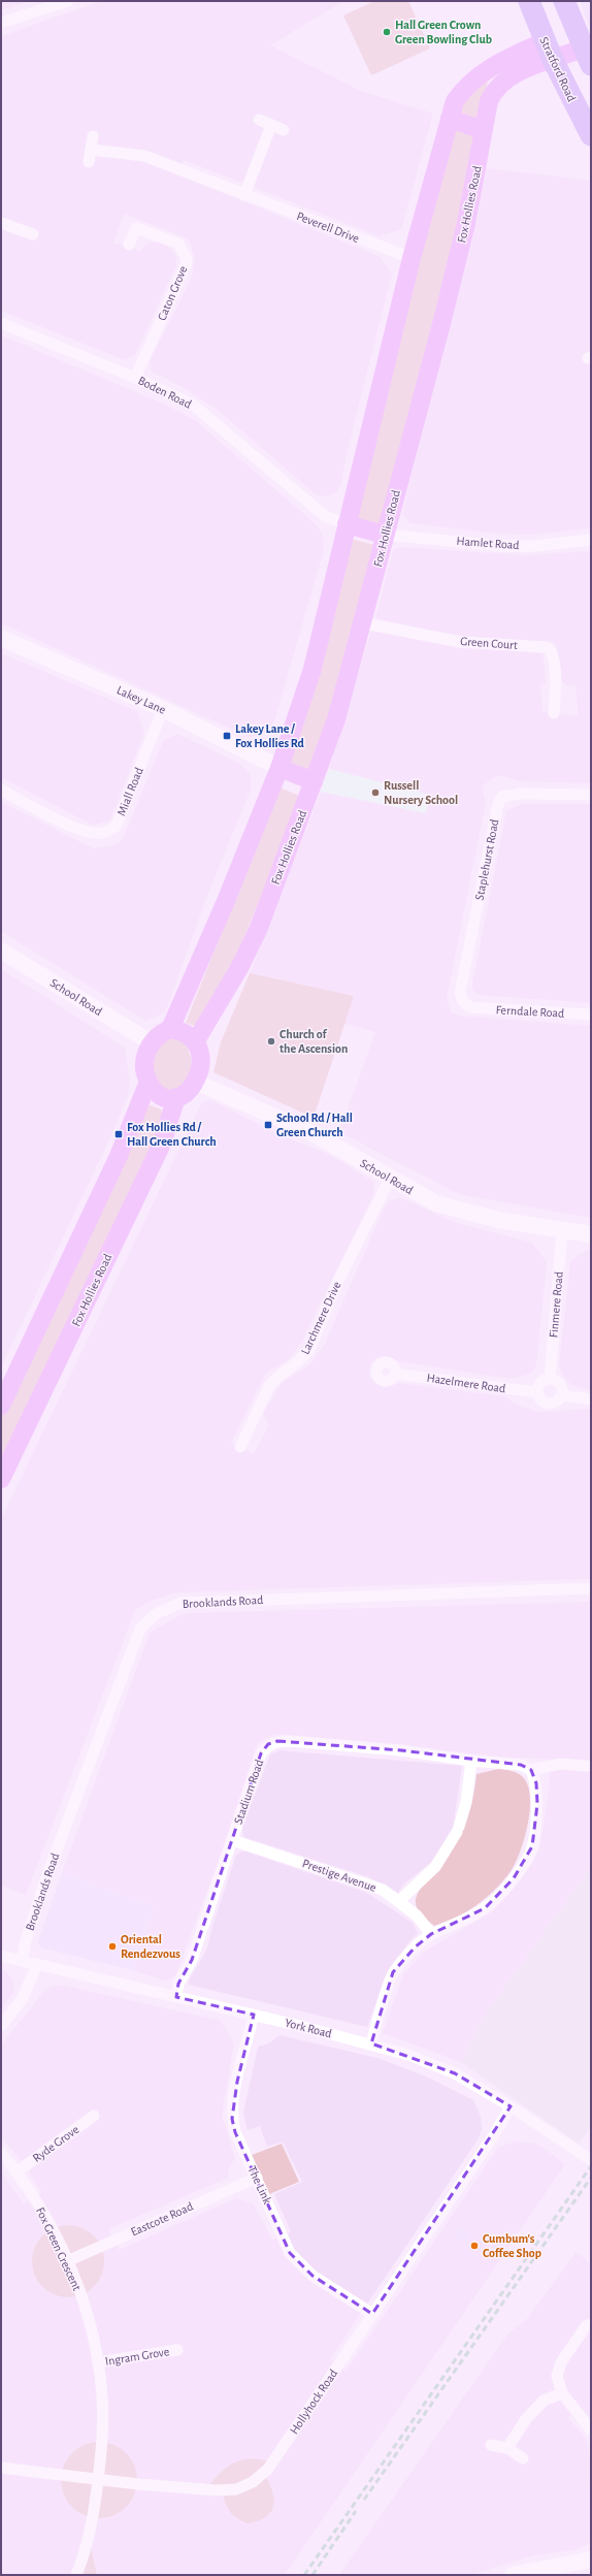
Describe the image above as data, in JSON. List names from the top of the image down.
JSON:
{
  "streets": {
    "highway": ["Stratford Road"],
    "main road": ["Fox Hollies Road", "Lakey Lane", "School Road"],
    "street": [
      "Peverell Drive",
      "Caton Grove",
      "Boden Road",
      "Hamlet Road",
      "Green Court",
      "Miall Road",
      "Staplehurst Road",
      "Ferndale Road",
      "Finmere Road",
      "Larchmere Drive",
      "Hazelmere Road",
      "Brooklands Road",
      "Stadium Road",
      "Prestige Avenue",
      "York Road",
      "Ryde Grove",
      "The Link",
      "Eastcote Road",
      "Fox Green Crescent",
      "Ingram Grove",
      "Hollyhock Road"
    ]
  },
  "crossings": [
    ["Stratford Road", "Fox Hollies Road"],
    ["Fox Hollies Road", "Peverell Drive"],
    ["Fox Hollies Road", "Boden Road"],
    ["Fox Hollies Road", "Hamlet Road"],
    ["Fox Hollies Road", "Green Court"],
    ["Fox Hollies Road", "Lakey Lane"],
    ["Fox Hollies Road", "School Road"],
    ["Caton Grove", "Boden Road"],
    ["Lakey Lane", "Miall Road"],
    ["Staplehurst Road", "Ferndale Road"],
    ["School Road", "Finmere Road"],
    ["School Road", "Larchmere Drive"],
    ["Finmere Road", "Hazelmere Road"],
    ["Brooklands Road", "York Road"],
    ["Stadium Road", "Prestige Avenue"],
    ["Stadium Road", "York Road"],
    ["York Road", "The Link"],
    ["York Road", "Hollyhock Road"],
    ["Ryde Grove", "Fox Green Crescent"],
    ["The Link", "Eastcote Road"],
    ["The Link", "Hollyhock Road"],
    ["Eastcote Road", "Fox Green Crescent"],
    ["Fox Green Crescent", "Ingram Grove"],
    ["Fox Green Crescent", "Hollyhock Road"]
  ],
  "places": {
    "other": [
      "Hall Green Crown Green Bowling Club",
      "Russell Nursery School",
      "Church of the Ascension",
      "Oriental Rendezvous",
      "Cumbum's Coffee Shop"
    ],
    "transit": ["Lakey Lane / Fox Hollies Rd", "School Rd / Hall Green Church", "Fox Hollies Rd / Hall Green Church"]
  }
}
